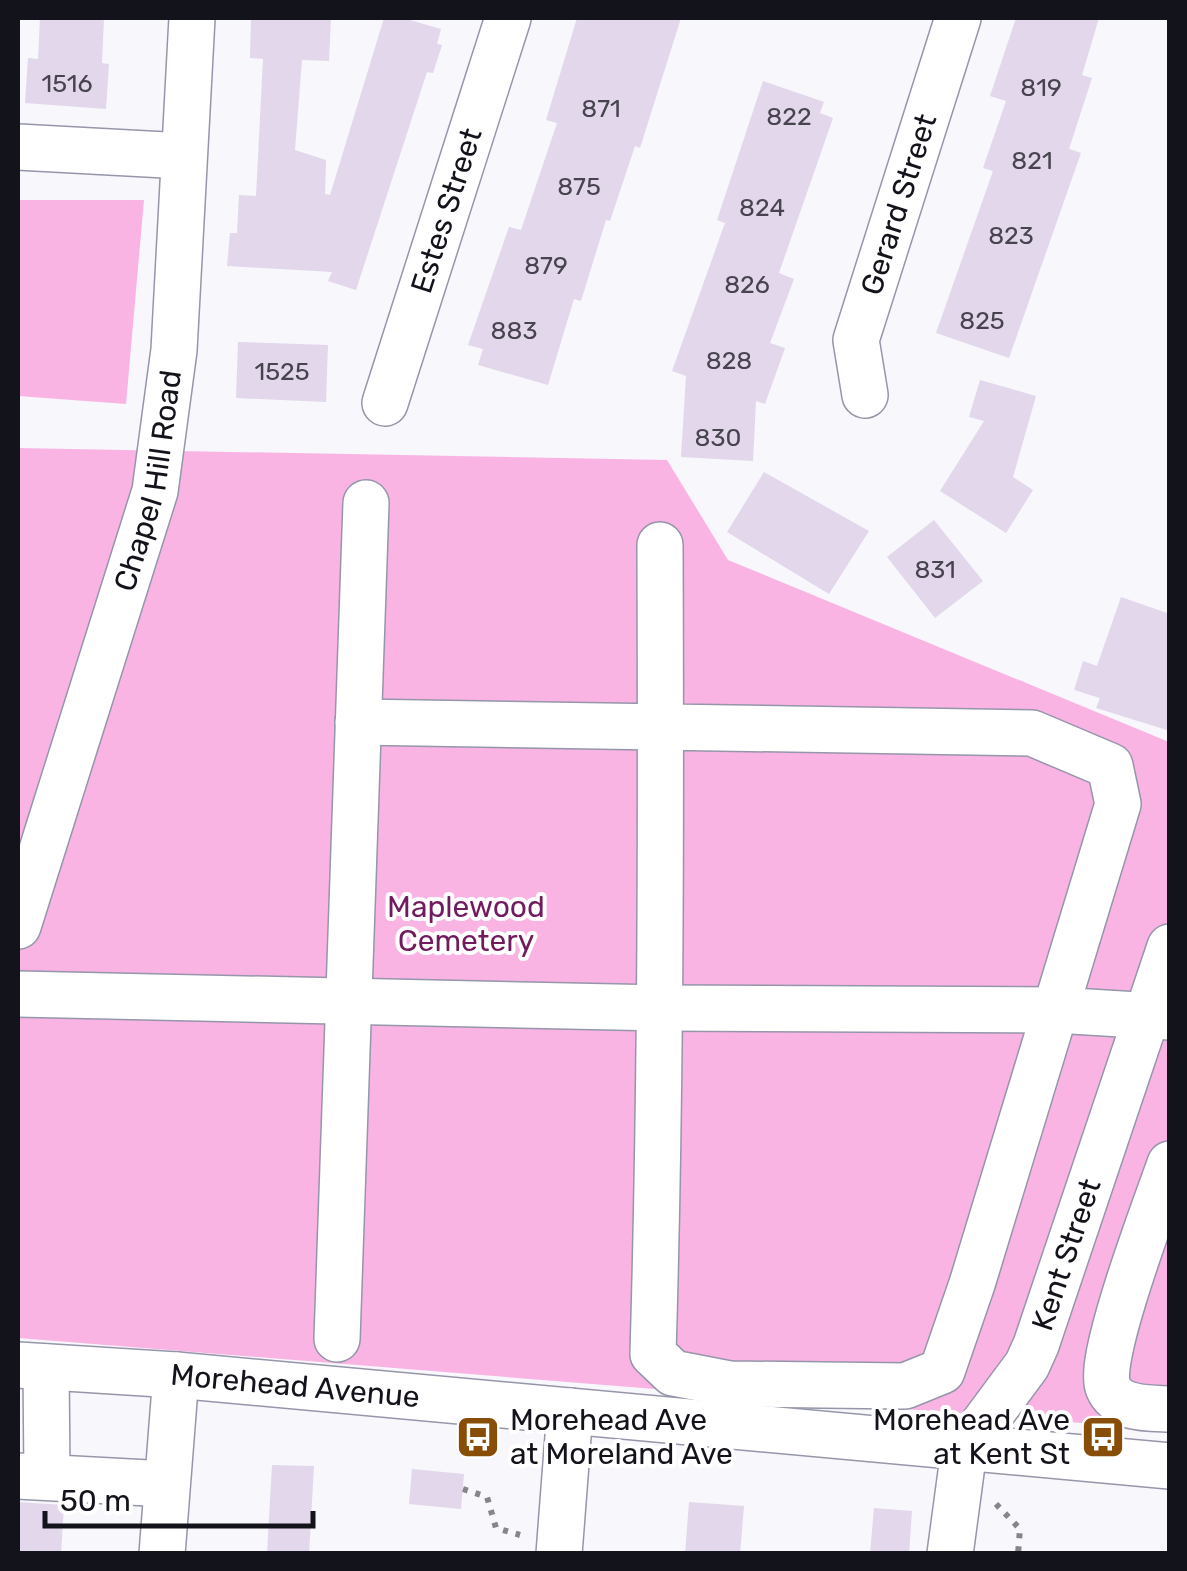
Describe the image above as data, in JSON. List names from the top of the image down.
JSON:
{
  "streets": {
    "street": [
      "Gerard Street",
      "Estes Street",
      "Chapel Hill Road",
      "Kent Street",
      "Morehead Avenue"
    ]
  },
  "crossings": [
    ["Kent Street", "Morehead Avenue"]
  ],
  "parks": ["Maplewood Cemetery"],
  "places": {
    "bus stop": ["Morehead Ave at Moreland Ave", "Morehead Ave at Kent St"]
  },
  "house_numbers": [
    "1516",
    "819",
    "871",
    "822",
    "821",
    "875",
    "824",
    "823",
    "879",
    "826",
    "825",
    "883",
    "828",
    "1525",
    "830",
    "831"
  ],
  "scale_bar": "50 m"
}
